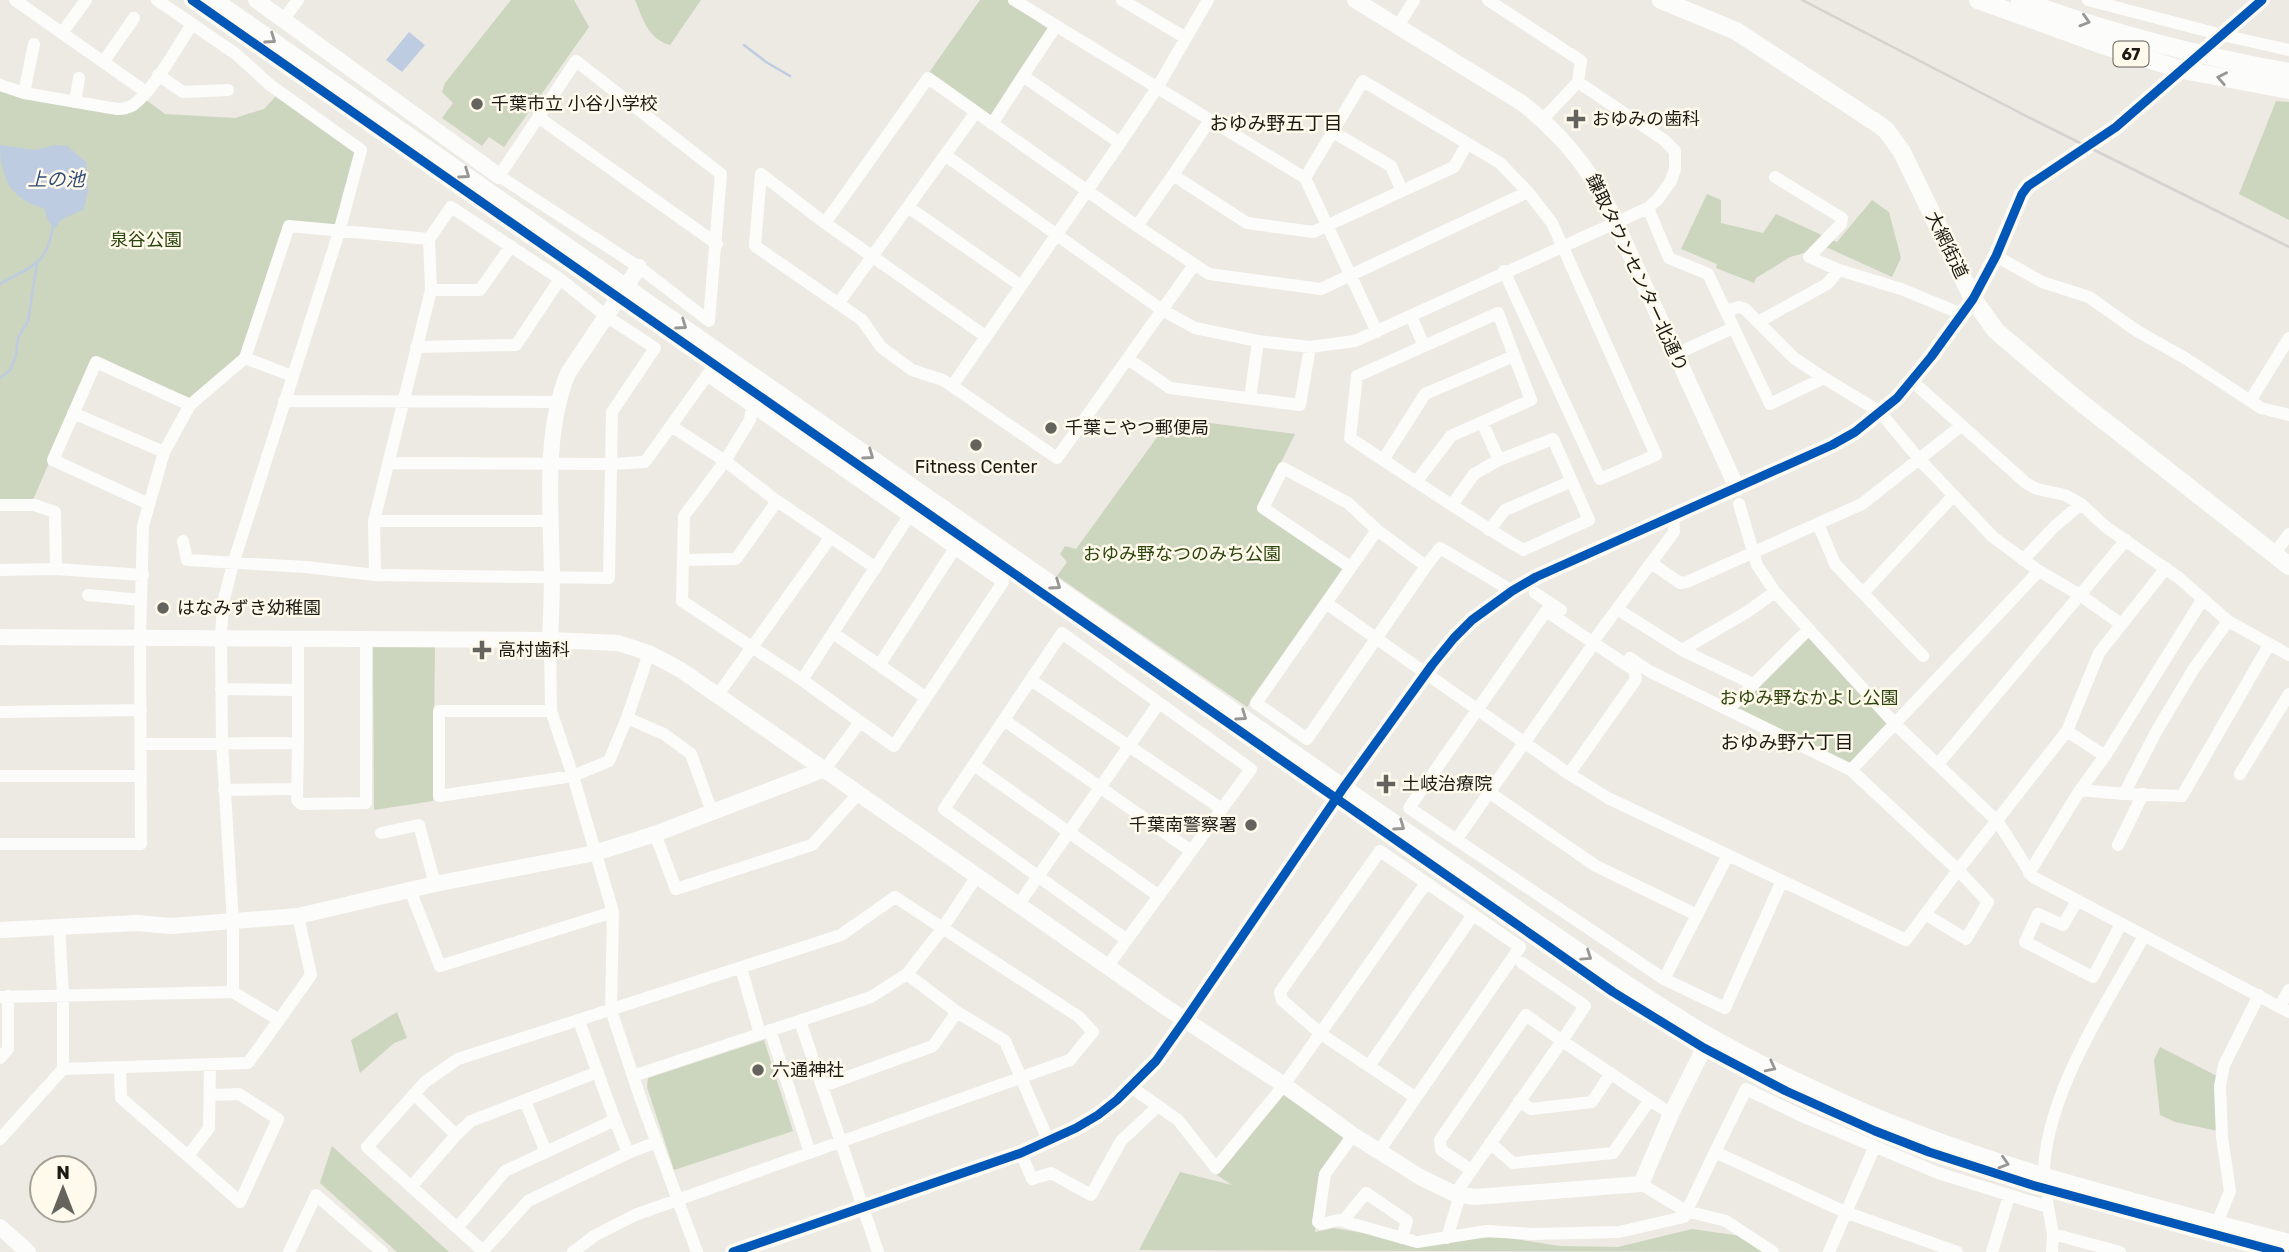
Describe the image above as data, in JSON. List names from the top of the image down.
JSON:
{
  "streets": {
    "main road": ["67", "大網街道"],
    "street": ["鎌取タウンセンター北通り"]
  },
  "districts": ["おゆみ野五丁目", "おゆみ野六丁目"],
  "water": ["上の池"],
  "parks": ["泉谷公園", "おゆみ野なつのみち公園", "おゆみ野なかよし公園"],
  "places": {
    "other": [
      "千葉市立 小谷小学校",
      "千葉こやつ郵便局",
      "Fitness Center",
      "はなみずき幼稚園",
      "千葉南警察署",
      "六通神社"
    ],
    "health": ["おゆみの歯科", "高村歯科", "土岐治療院"]
  },
  "north": "top"
}
